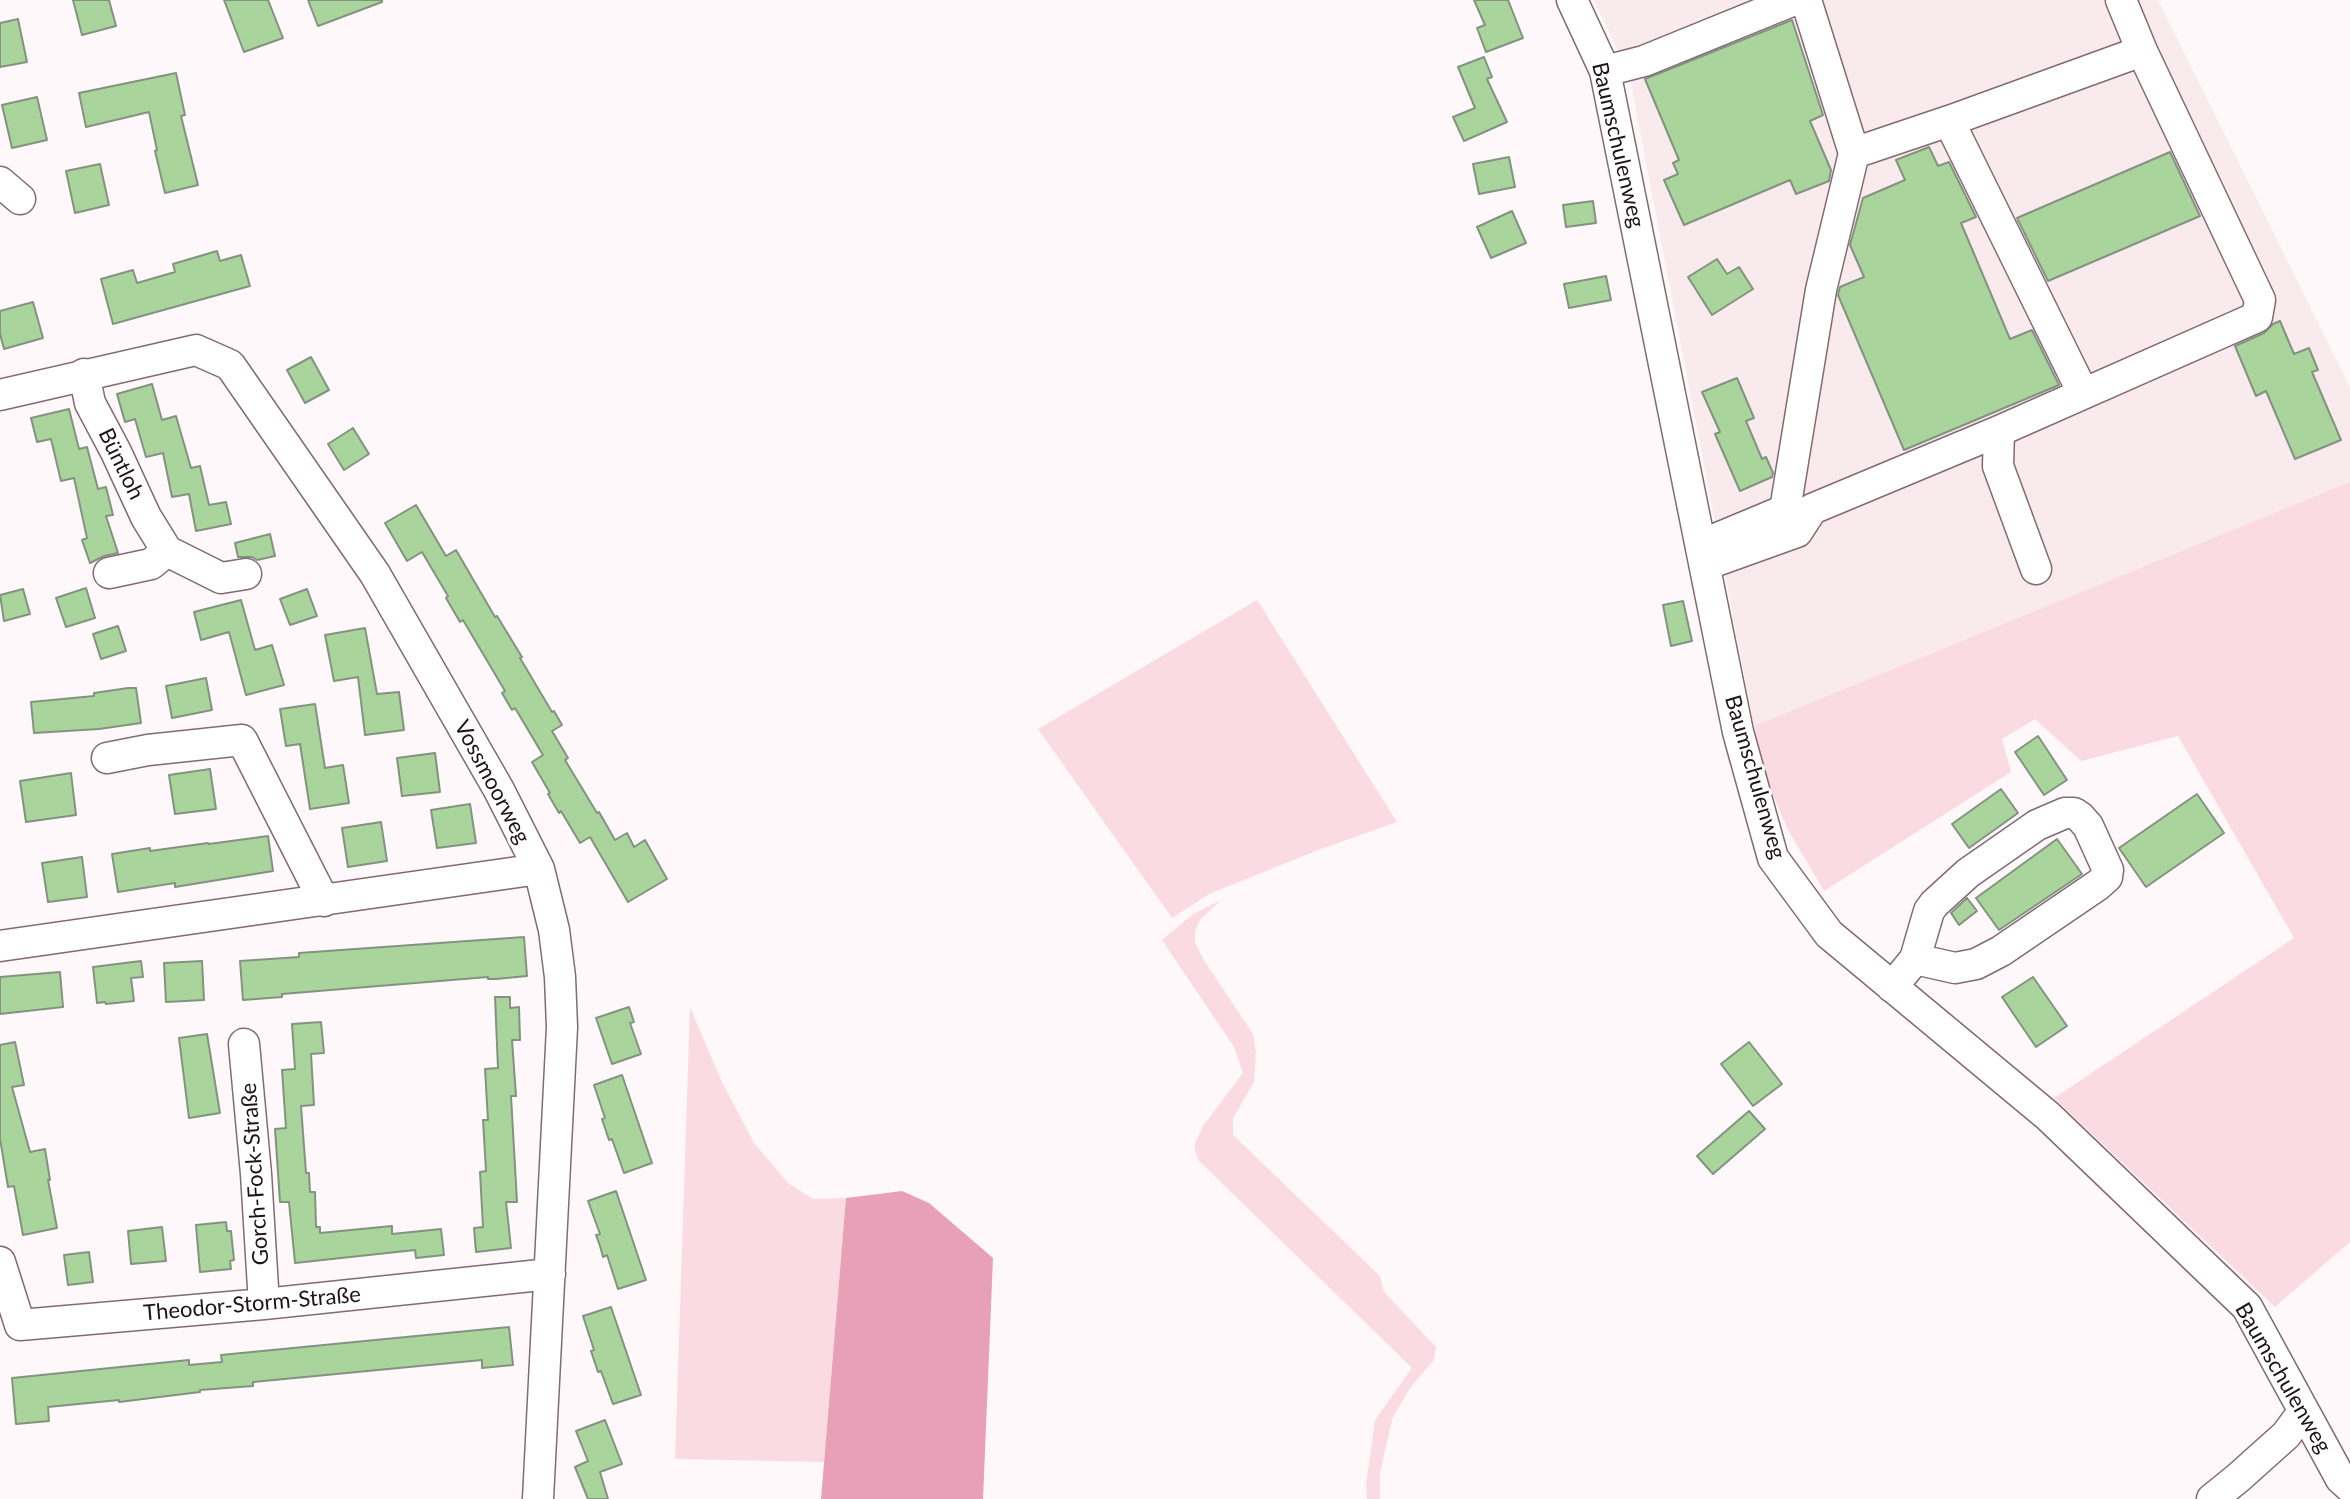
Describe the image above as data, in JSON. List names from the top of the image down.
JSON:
{
  "streets": {
    "street": [
      "Baumschulenweg",
      "Büntloh",
      "Vossmoorweg",
      "Gorch-Fock-Straße",
      "Theodor-Storm-Straße"
    ]
  },
  "crossings": [
    ["Büntloh", "Vossmoorweg"],
    ["Vossmoorweg", "Theodor-Storm-Straße"],
    ["Gorch-Fock-Straße", "Theodor-Storm-Straße"]
  ]
}
